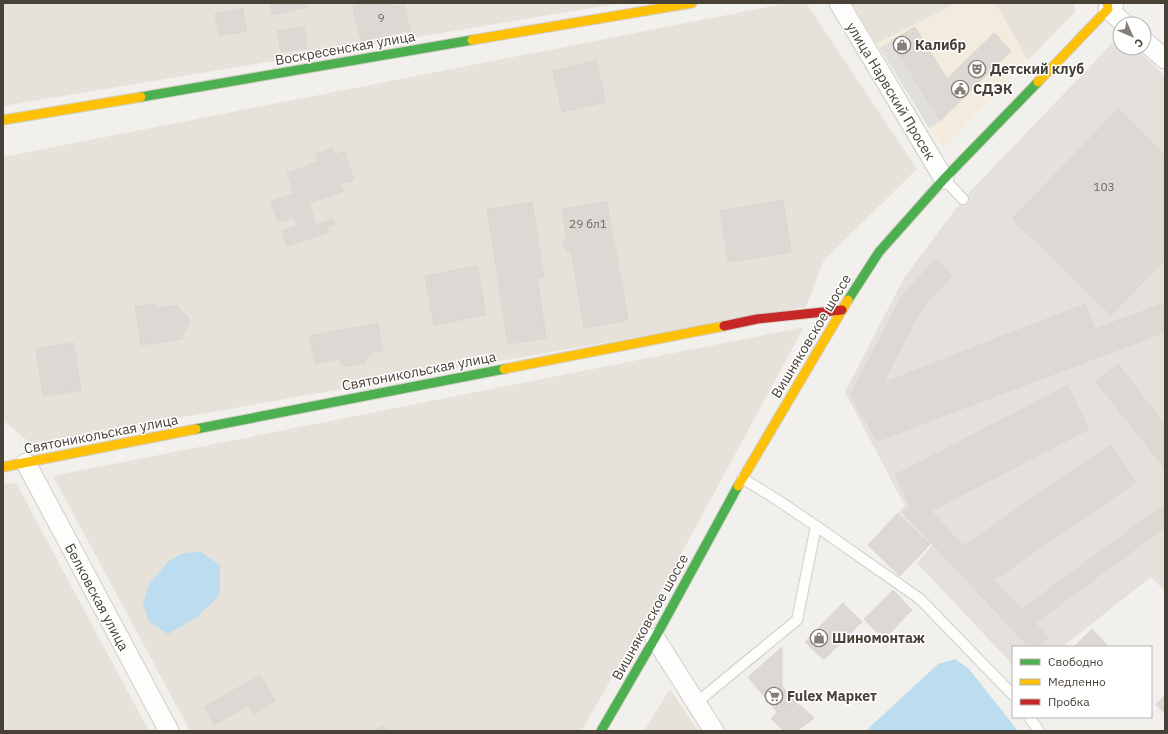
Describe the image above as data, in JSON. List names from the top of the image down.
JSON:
{
  "streets": {
    "street": [
      "Воскресенская улица",
      "улица Нарвский Просек",
      "Вишняковское шоссе",
      "Святоникольская улица",
      "Белковская улица"
    ]
  },
  "crossings": [
    ["улица Нарвский Просек", "Вишняковское шоссе"],
    ["Вишняковское шоссе", "Святоникольская улица"],
    ["Святоникольская улица", "Белковская улица"]
  ],
  "places": {
    "shop": ["Калибр", "Шиномонтаж"],
    "theatre": ["Детский клуб"],
    "public building": ["СДЭК"],
    "supermarket": ["Fulex Маркет"]
  },
  "house_numbers": ["9", "103", "29 бл1"],
  "legend": ["Свободно", "Медленно", "Пробка"],
  "north": "bottom right"
}
